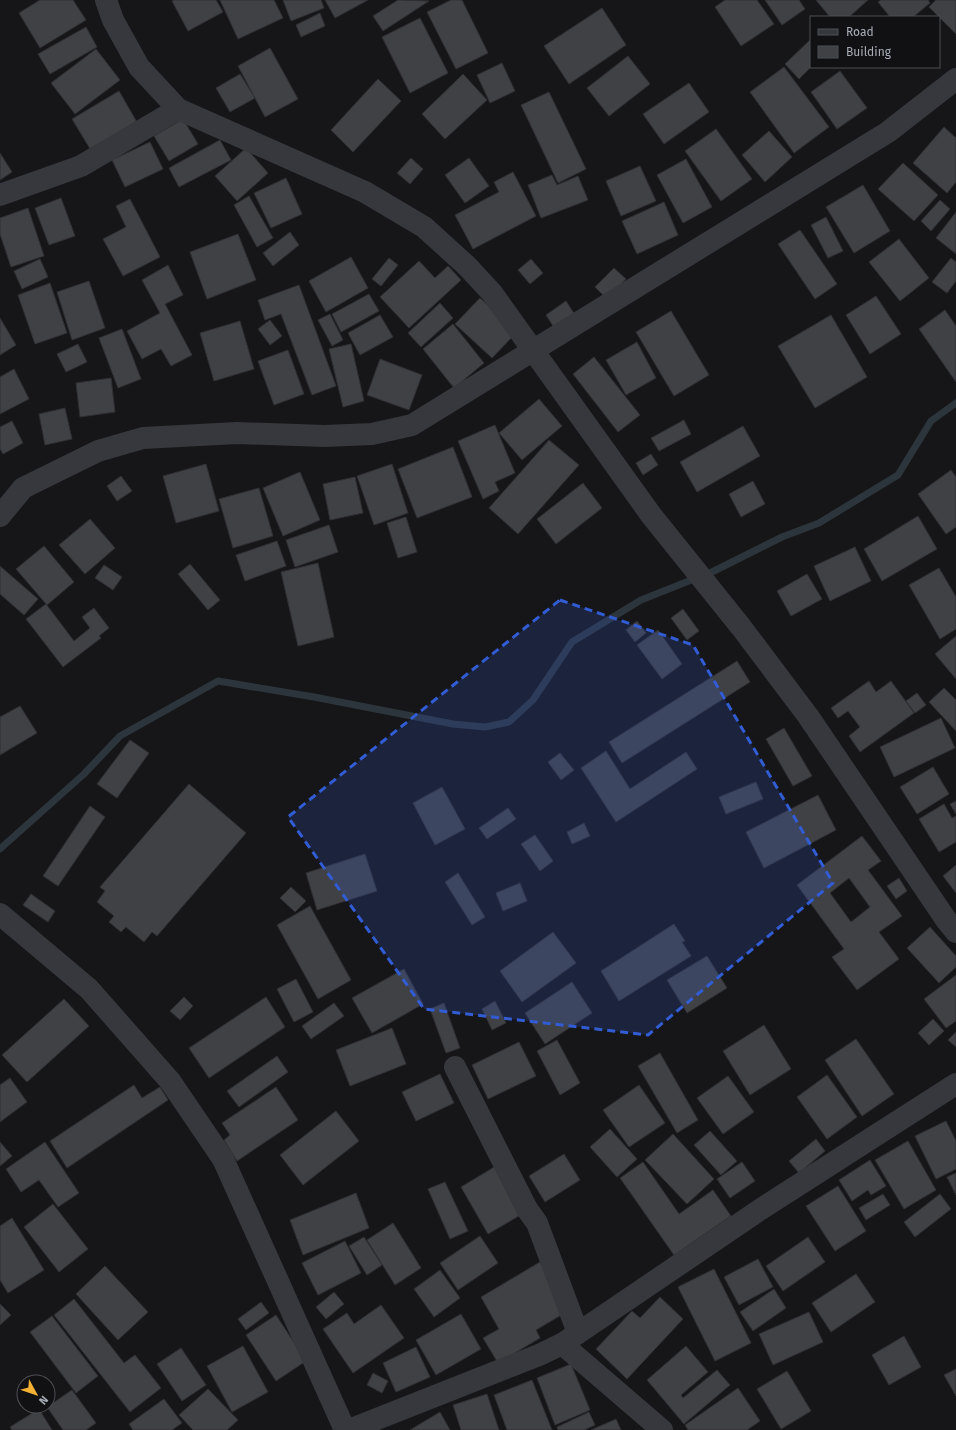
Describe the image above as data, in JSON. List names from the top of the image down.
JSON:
{
  "legend": ["Road", "Building"],
  "north": "bottom right"
}
